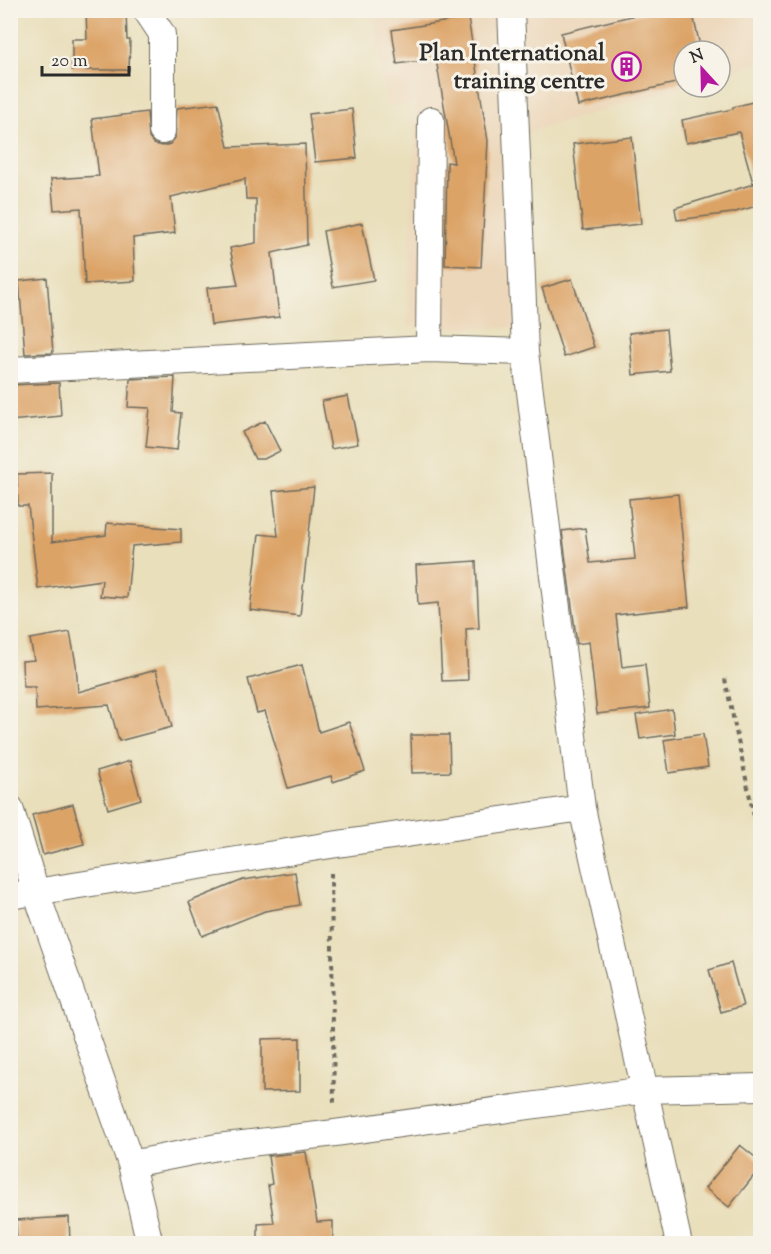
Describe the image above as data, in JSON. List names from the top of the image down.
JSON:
{
  "places": {
    "building": ["Plan International training centre"]
  },
  "scale_bar": "20 m",
  "north": "top"
}
